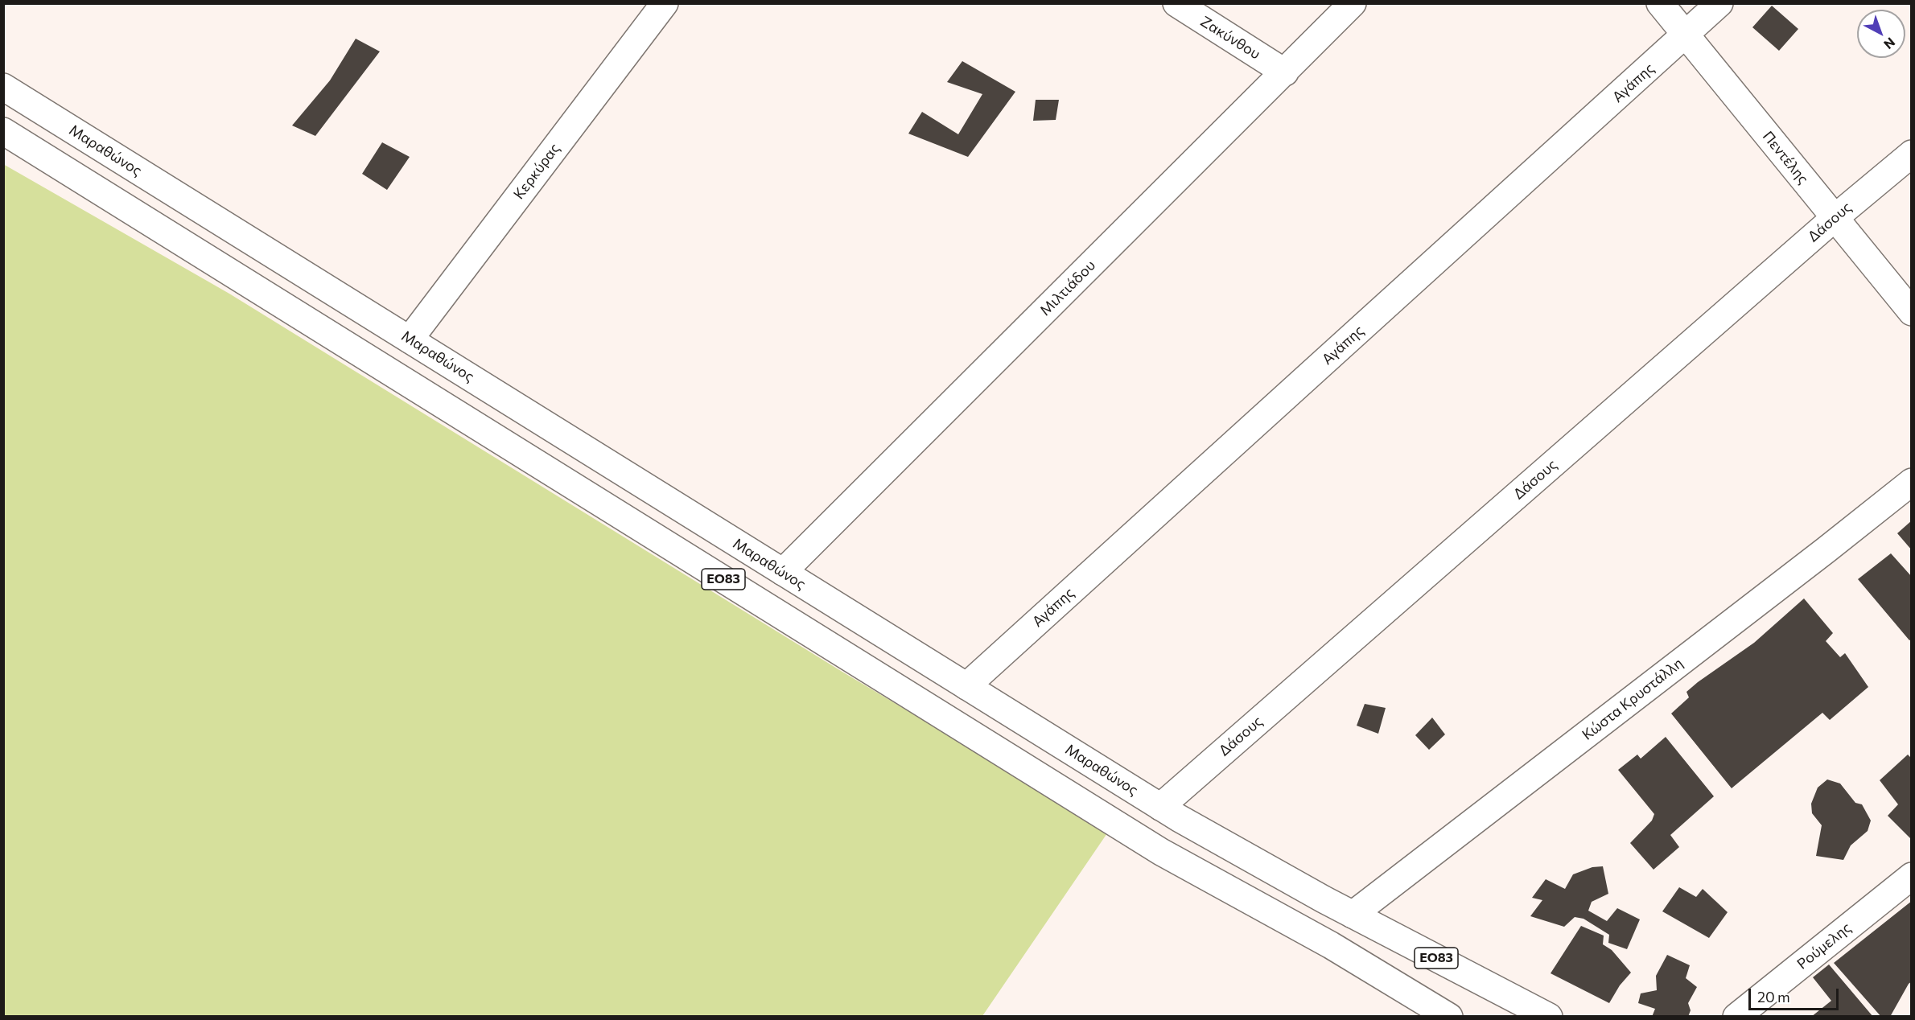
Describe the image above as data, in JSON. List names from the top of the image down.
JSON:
{
  "streets": {
    "street": [
      "Ζακύνθου",
      "Αγάπης",
      "Μαραθώνος",
      "Πεντέλης",
      "Κερκύρας",
      "Δάσους",
      "Μιλτιάδου",
      "ΕΟ83",
      "Κώστα Κρυστάλλη",
      "Ρούμελης"
    ]
  },
  "crossings": [
    ["Ζακύνθου", "Μιλτιάδου"],
    ["Αγάπης", "Μαραθώνος"],
    ["Αγάπης", "Πεντέλης"],
    ["Μαραθώνος", "Κερκύρας"],
    ["Μαραθώνος", "Δάσους"],
    ["Μαραθώνος", "Μιλτιάδου"],
    ["Μαραθώνος", "Κώστα Κρυστάλλη"],
    ["Πεντέλης", "Δάσους"]
  ],
  "scale_bar": "20 m",
  "north": "bottom right"
}
